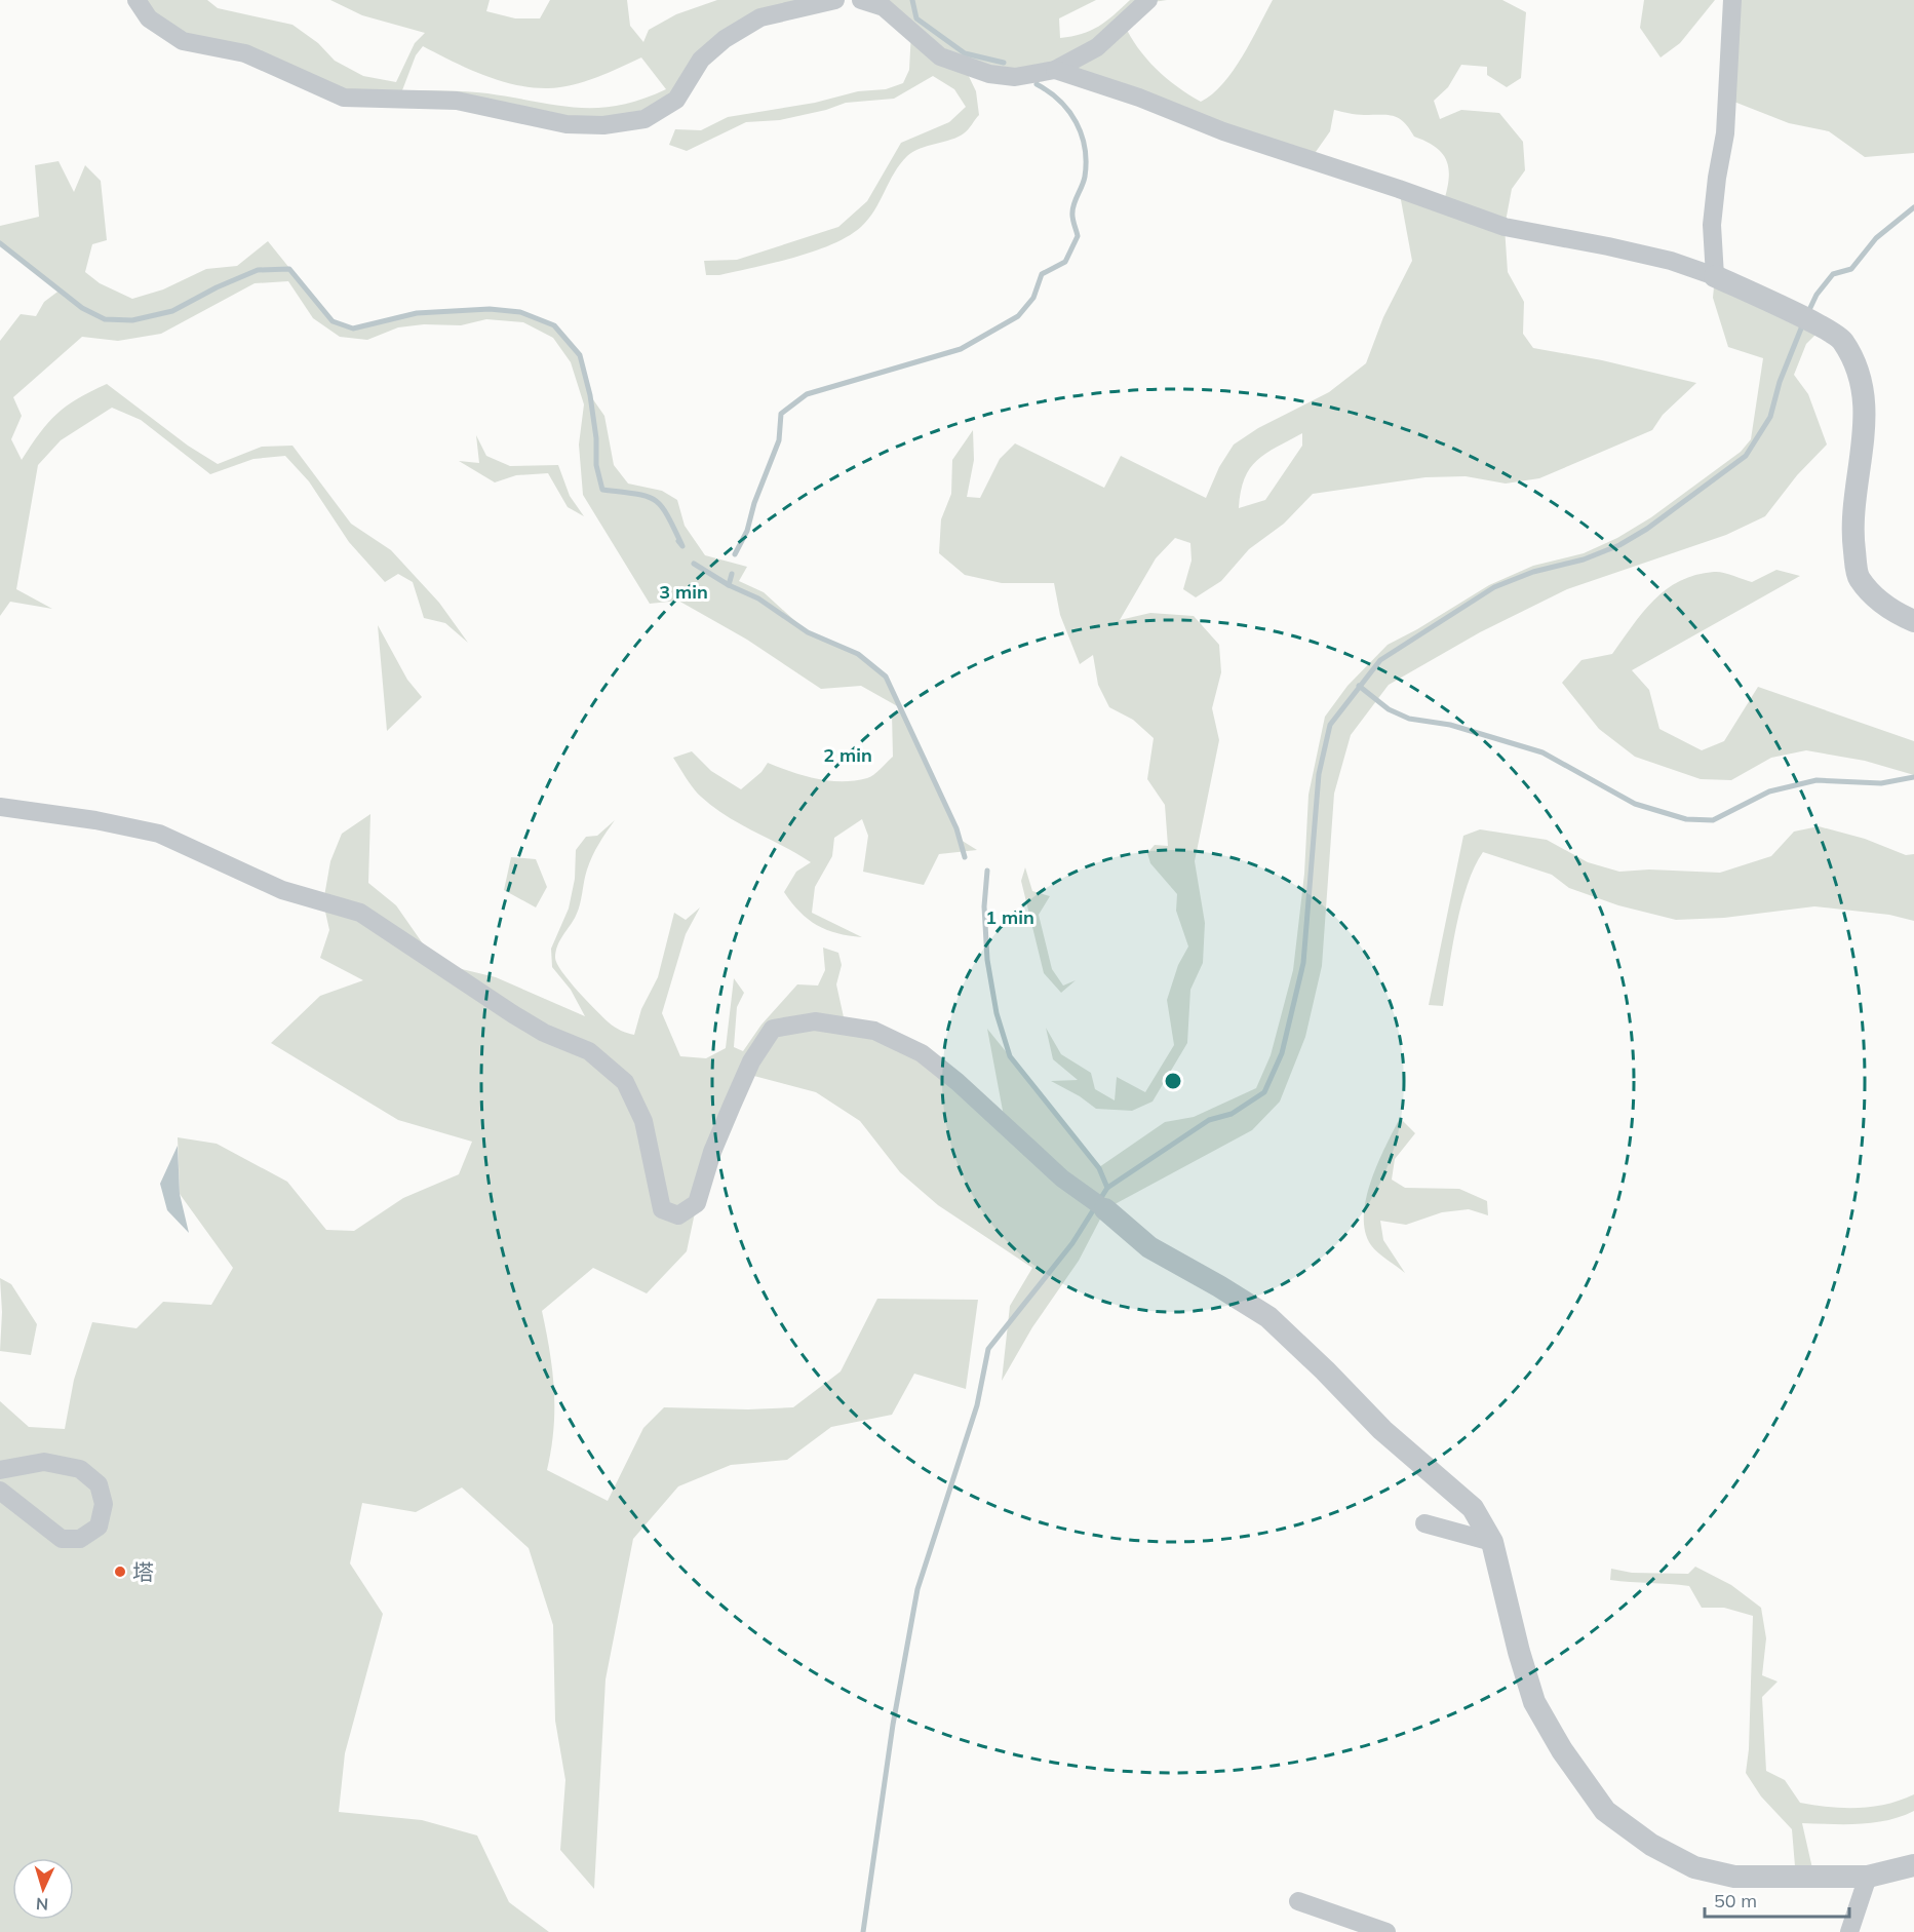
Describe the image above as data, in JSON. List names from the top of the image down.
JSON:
{
  "places": ["塔"],
  "scale_bar": "50 m",
  "north": "bottom",
  "rings": ["3 min", "2 min", "1 min"]
}
